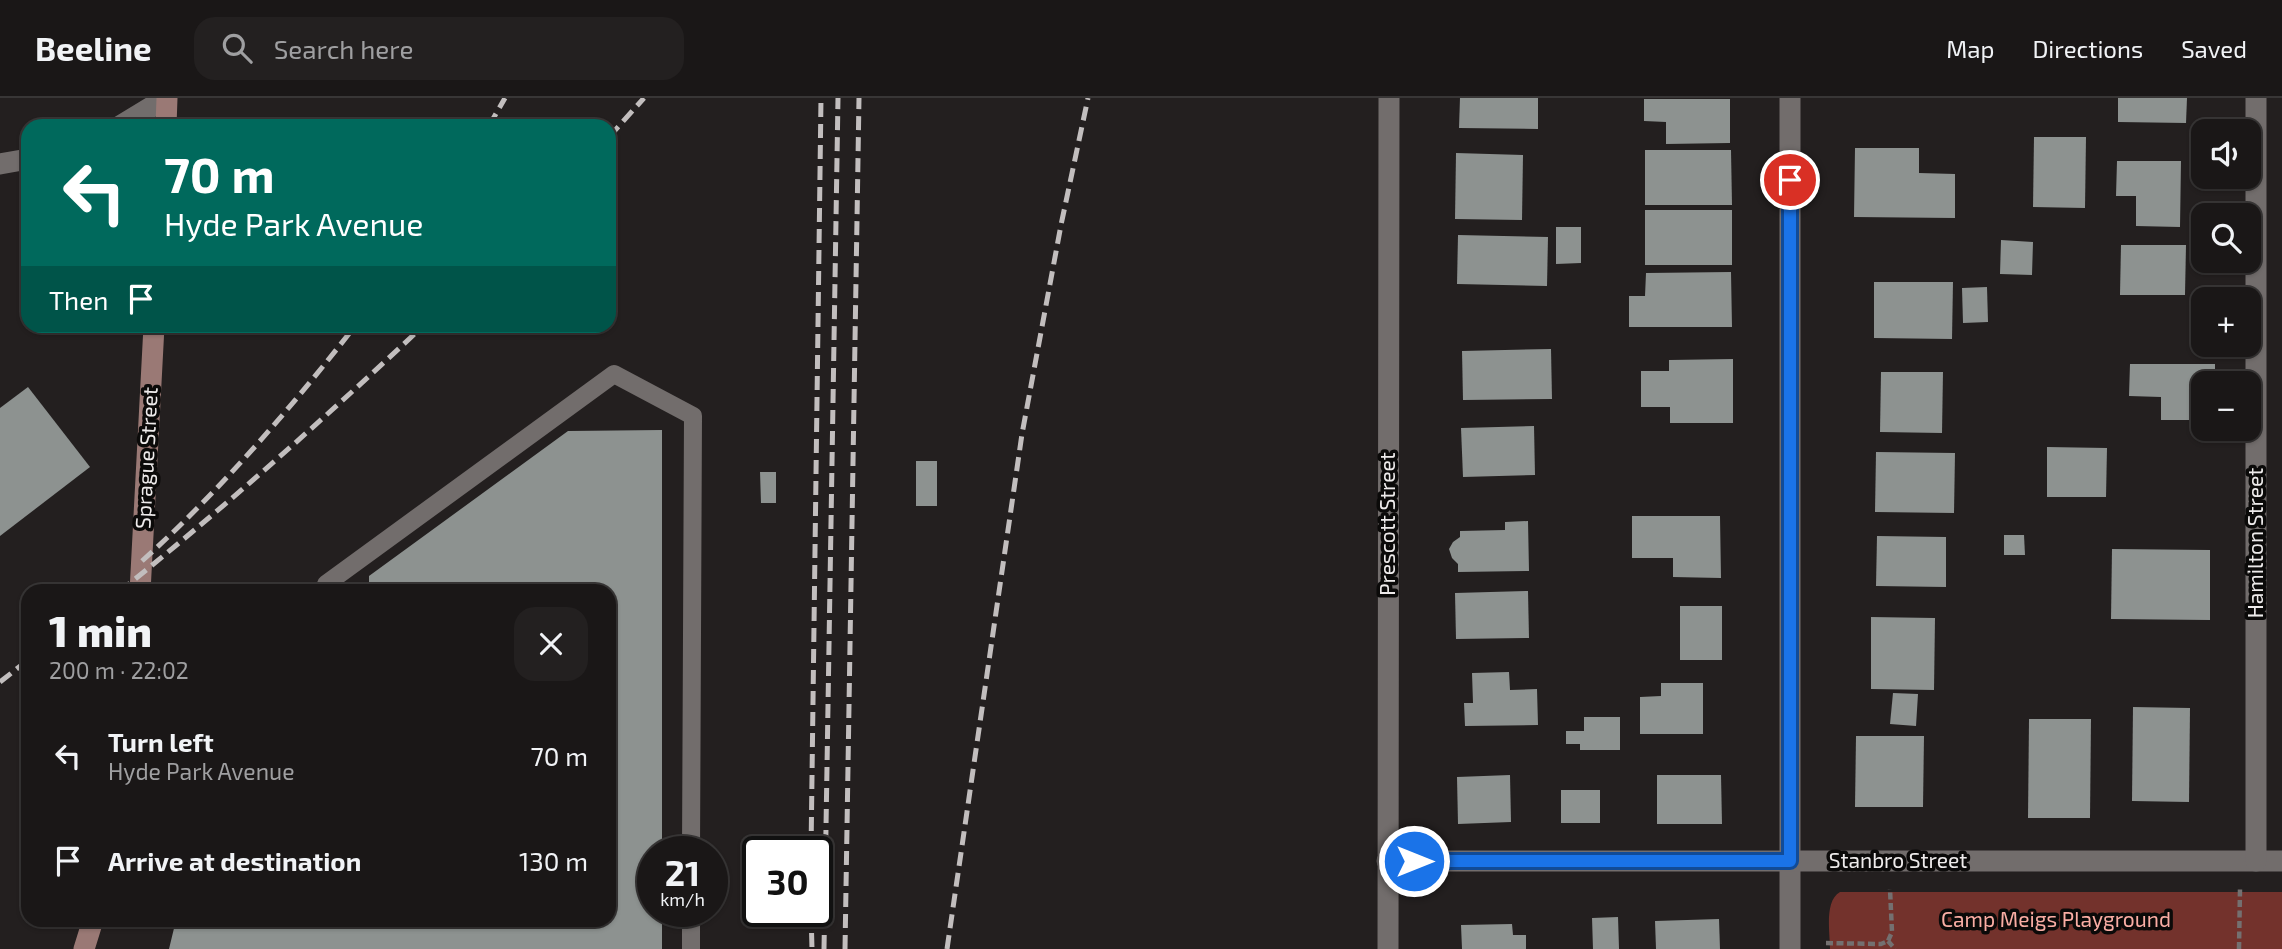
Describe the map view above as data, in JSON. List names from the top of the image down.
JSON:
{
  "streets": {
    "main road": ["Sprague Street"],
    "street": ["Prescott Street", "Hamilton Street", "Stanbro Street"]
  },
  "crossings": [
    ["Prescott Street", "Stanbro Street"],
    ["Hamilton Street", "Stanbro Street"]
  ],
  "parks": ["Camp Meigs Playground"],
  "page": {
    "header": "Beeline",
    "search": "Search here",
    "nav": ["Map", "Directions", "Saved"],
    "map_buttons": ["+", "−"],
    "turn": ["70 m", "Hyde Park Avenue"],
    "then": "Then",
    "heading": ["1 min", "200 m · 22:02"],
    "list": [
      {
        "name": "Turn left",
        "note": "Hyde Park Avenue",
        "value": "70 m"
      },
      {
        "name": "Arrive at destination",
        "value": "130 m"
      }
    ],
    "speed": "21 km/h",
    "limit": "30"
  }
}
